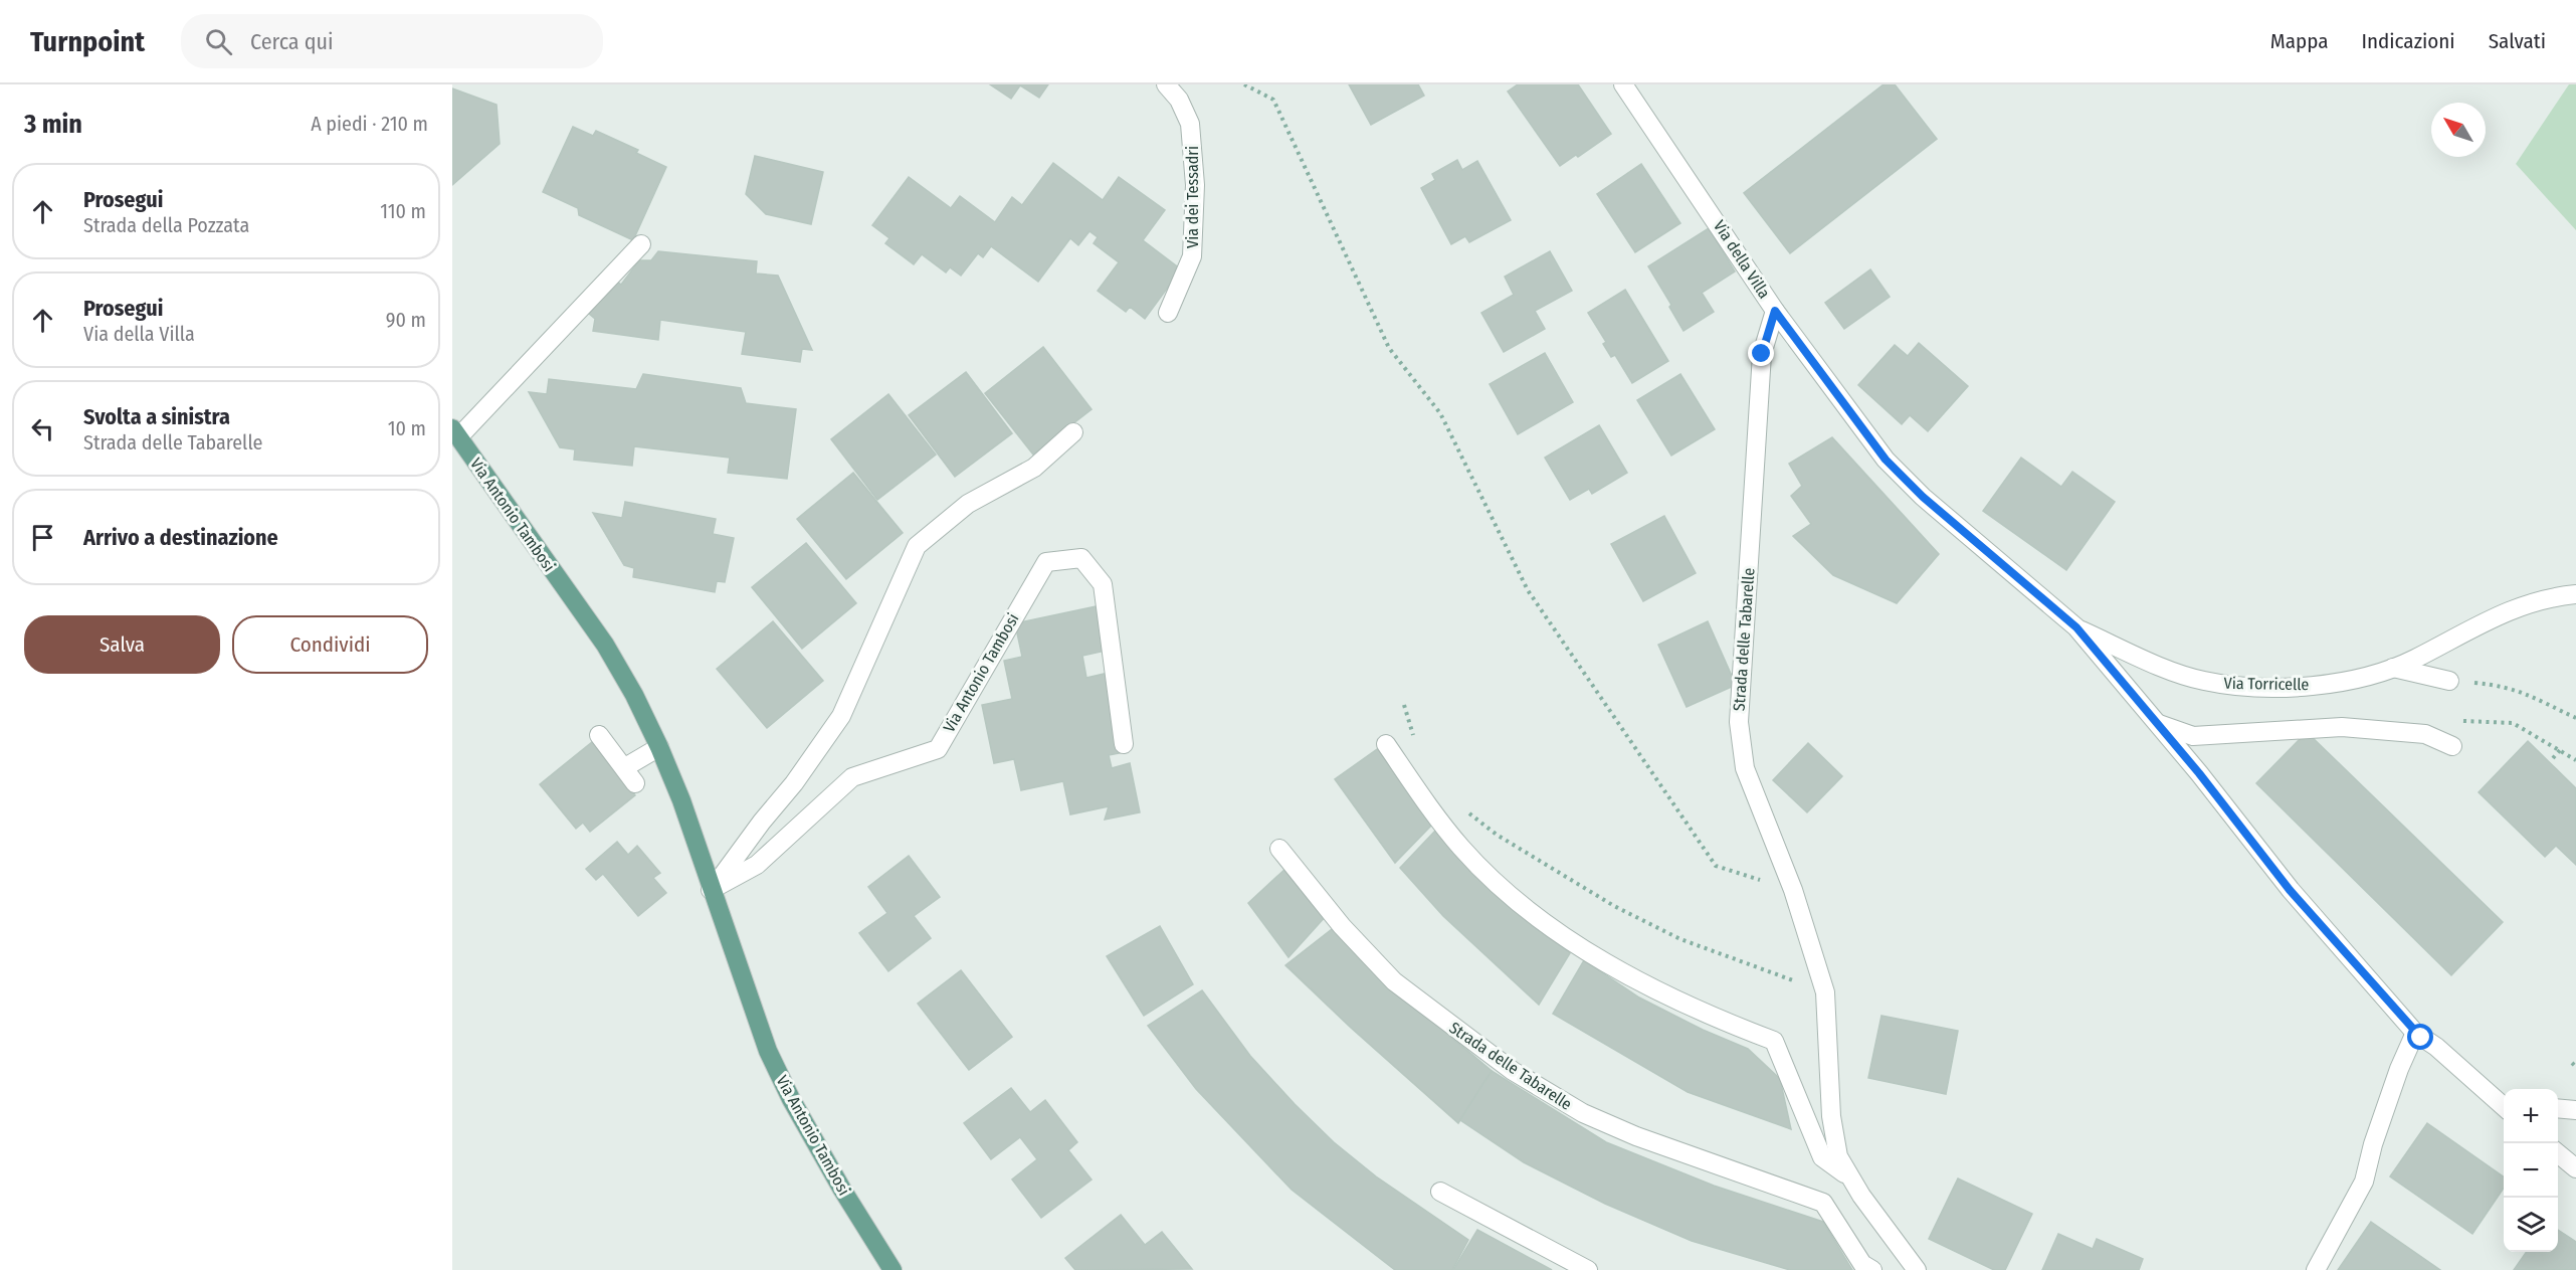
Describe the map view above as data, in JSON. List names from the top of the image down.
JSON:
{
  "streets": {
    "main road": ["Via Antonio Tambosi"],
    "street": [
      "Via dei Tessadri",
      "Via della Villa",
      "Strada delle Tabarelle",
      "Via Torricelle"
    ]
  },
  "crossings": [
    ["Via della Villa", "Strada delle Tabarelle"],
    ["Via della Villa", "Via Torricelle"]
  ],
  "north": "top left",
  "page": {
    "header": "Turnpoint",
    "search": "Cerca qui",
    "nav": ["Mappa", "Indicazioni", "Salvati"],
    "heading": ["3 min", "A piedi · 210 m"],
    "list": [
      ["Prosegui", "Strada della Pozzata", "110 m"],
      ["Prosegui", "Via della Villa", "90 m"],
      ["Svolta a sinistra", "Strada delle Tabarelle", "10 m"],
      "Arrivo a destinazione"
    ],
    "buttons": ["Salva", "Condividi"],
    "map_buttons": ["+", "−"]
  }
}
